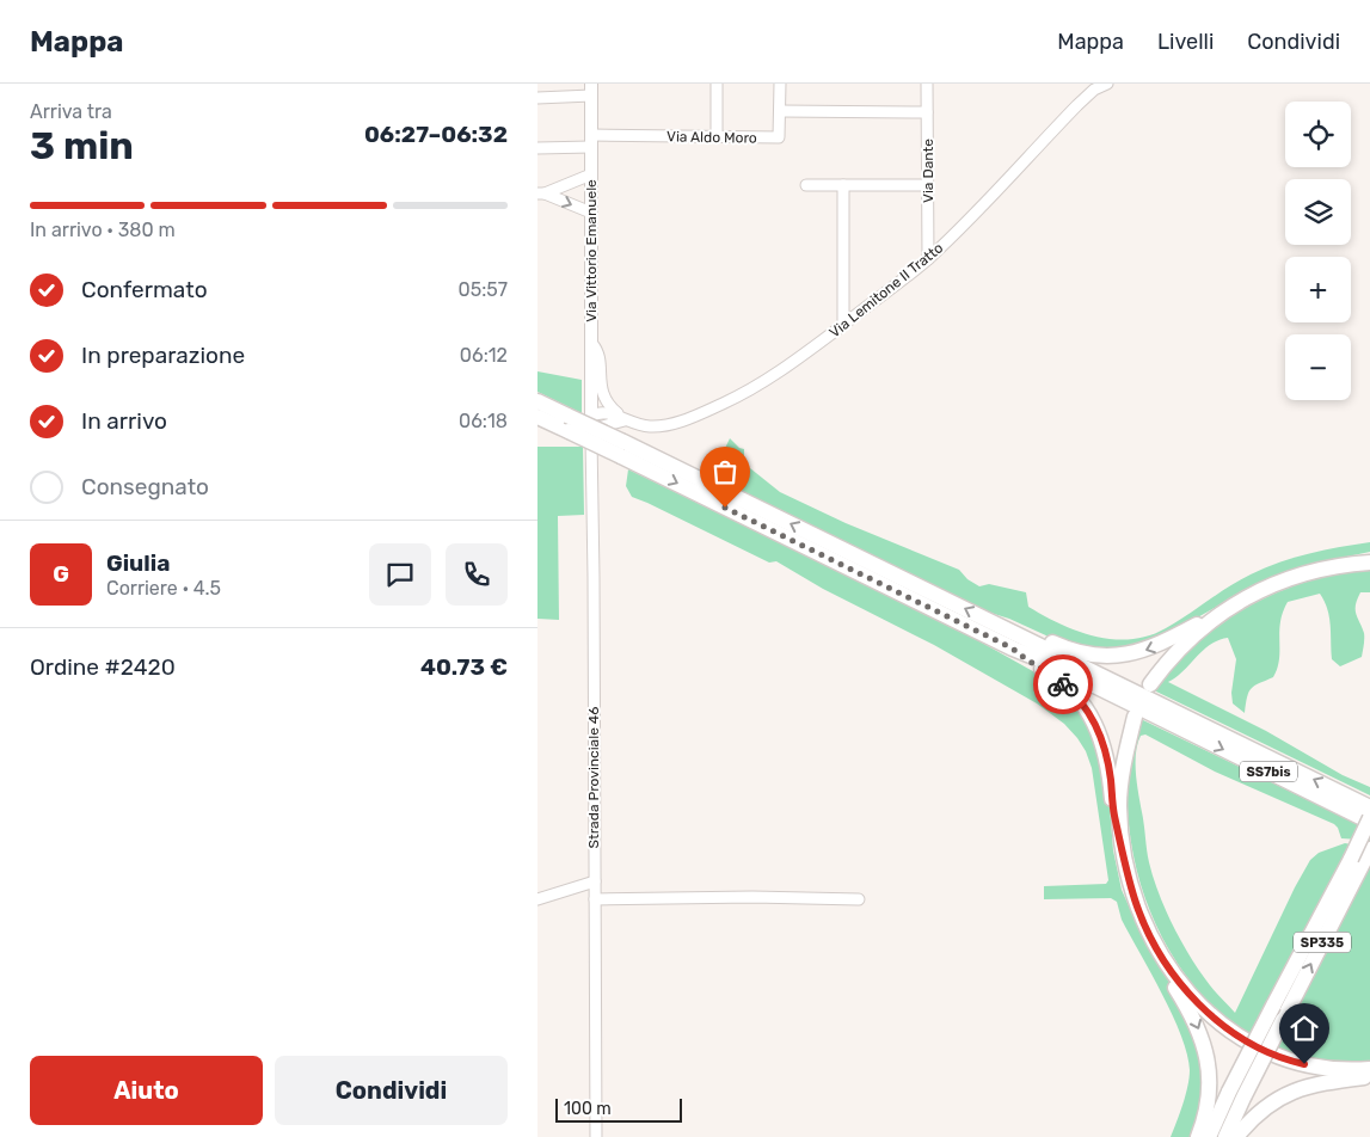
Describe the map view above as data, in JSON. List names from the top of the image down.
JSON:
{
  "streets": {
    "highway": ["SS7bis", "SP335"],
    "main road": ["Via Vittorio Emanuele"],
    "street": [
      "Via Aldo Moro",
      "Via Dante",
      "Via Lemitone II Tratto",
      "Strada Provinciale 46"
    ]
  },
  "crossings": [
    ["Via Aldo Moro", "Via Vittorio Emanuele"],
    ["Via Dante", "Via Lemitone II Tratto"],
    ["Via Vittorio Emanuele", "Via Lemitone II Tratto"],
    ["Via Vittorio Emanuele", "Strada Provinciale 46"],
    ["Via Lemitone II Tratto", "Strada Provinciale 46"],
    ["SS7bis", "SP335"]
  ],
  "scale_bar": "100 m",
  "page": {
    "header": "Mappa",
    "nav": ["Mappa", "Livelli", "Condividi"],
    "heading": ["3 min", "Arriva tra", "06:27–06:32"],
    "panel": [
      "Giulia",
      "Corriere · 4.5",
      "Ordine #2420",
      "40.73 €"
    ],
    "map_buttons": ["+", "−"],
    "bar": "In arrivo · 380 m",
    "list": [
      ["Confermato", "05:57"],
      ["In preparazione", "06:12"],
      ["In arrivo", "06:18"],
      "Consegnato"
    ],
    "round": "G",
    "buttons": ["Aiuto", "Condividi"],
    "scale": "100 m"
  }
}
